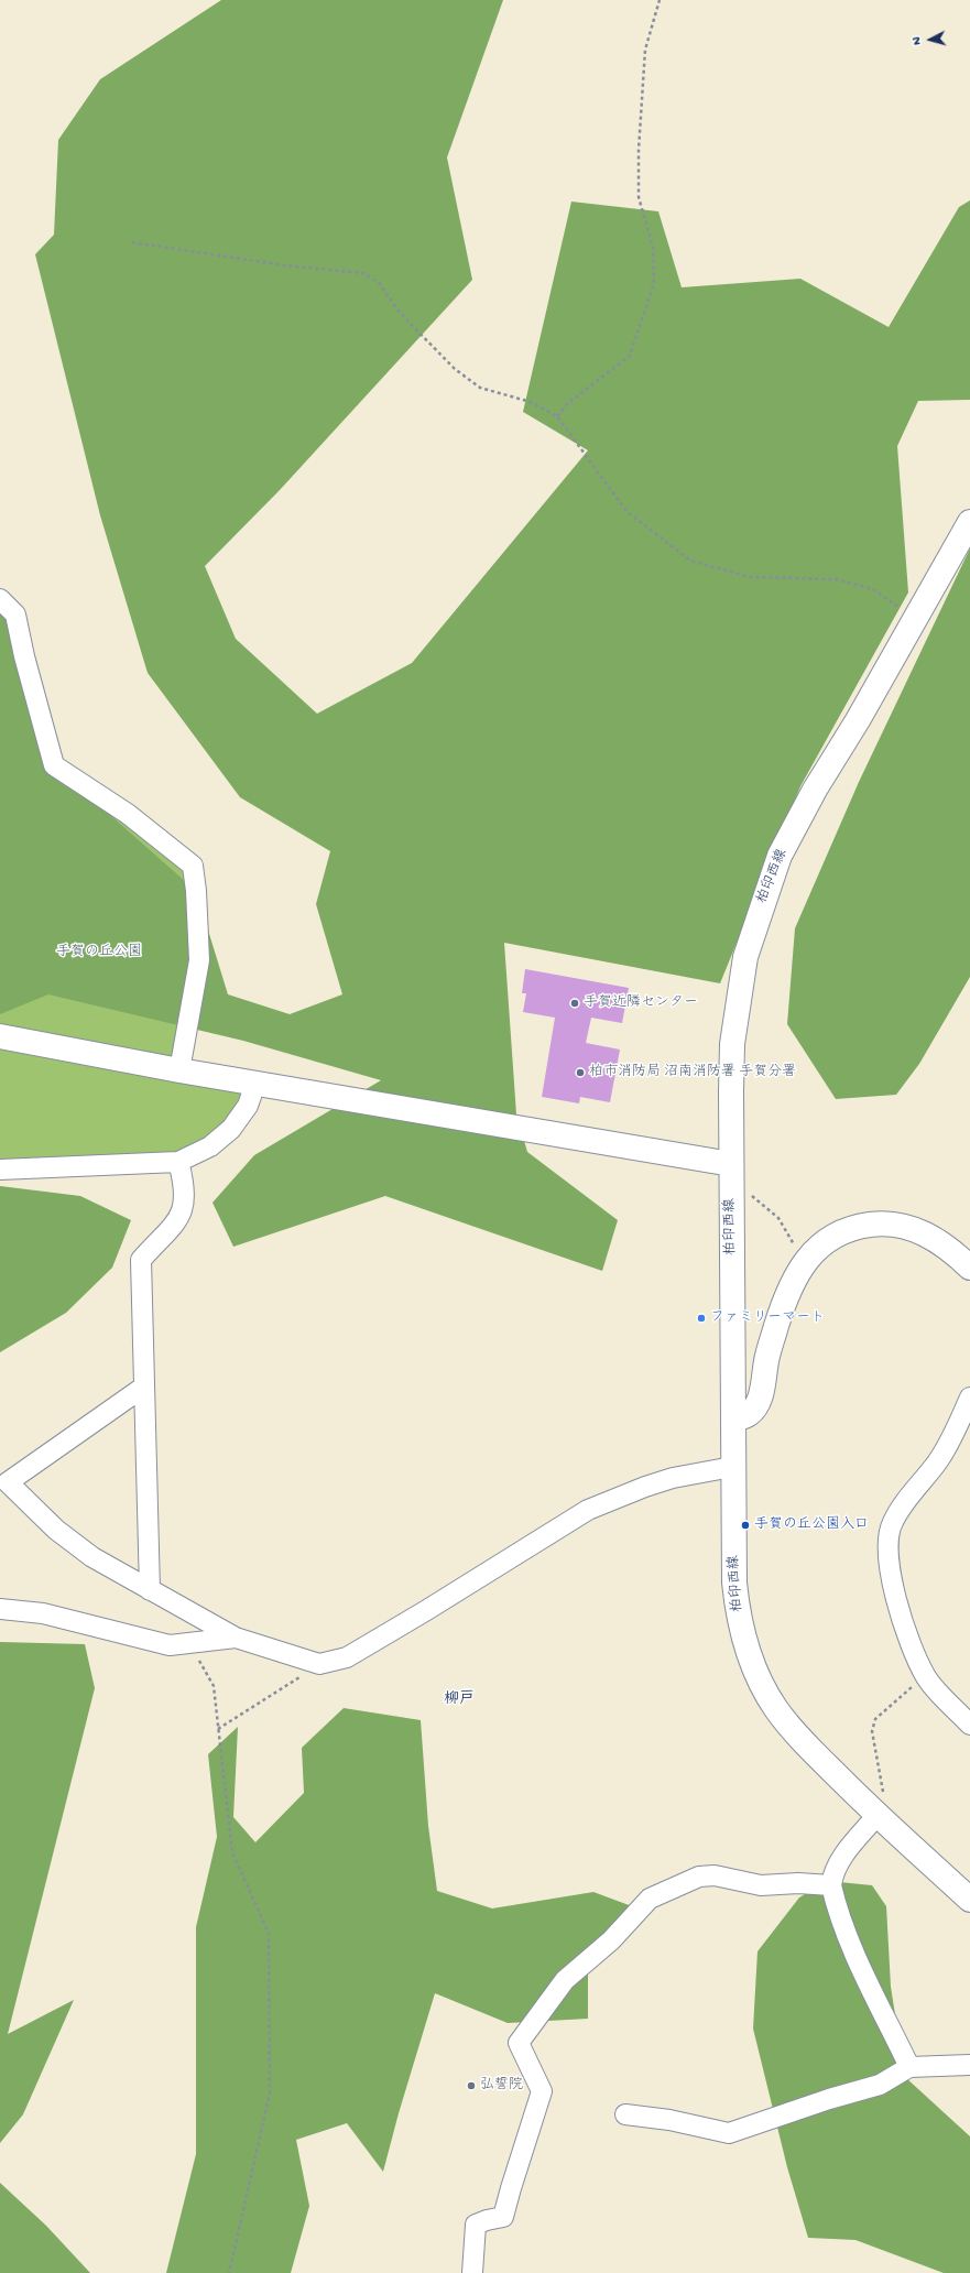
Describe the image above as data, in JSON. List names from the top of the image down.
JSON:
{
  "streets": {
    "main road": ["柏印西線"]
  },
  "districts": ["柳戸"],
  "parks": ["手賀の丘公園"],
  "places": [
    "手賀近隣センター",
    "柏市消防局 沼南消防署 手賀分署",
    "ファミリーマート",
    "手賀の丘公園入口",
    "弘誓院"
  ],
  "north": "left"
}
